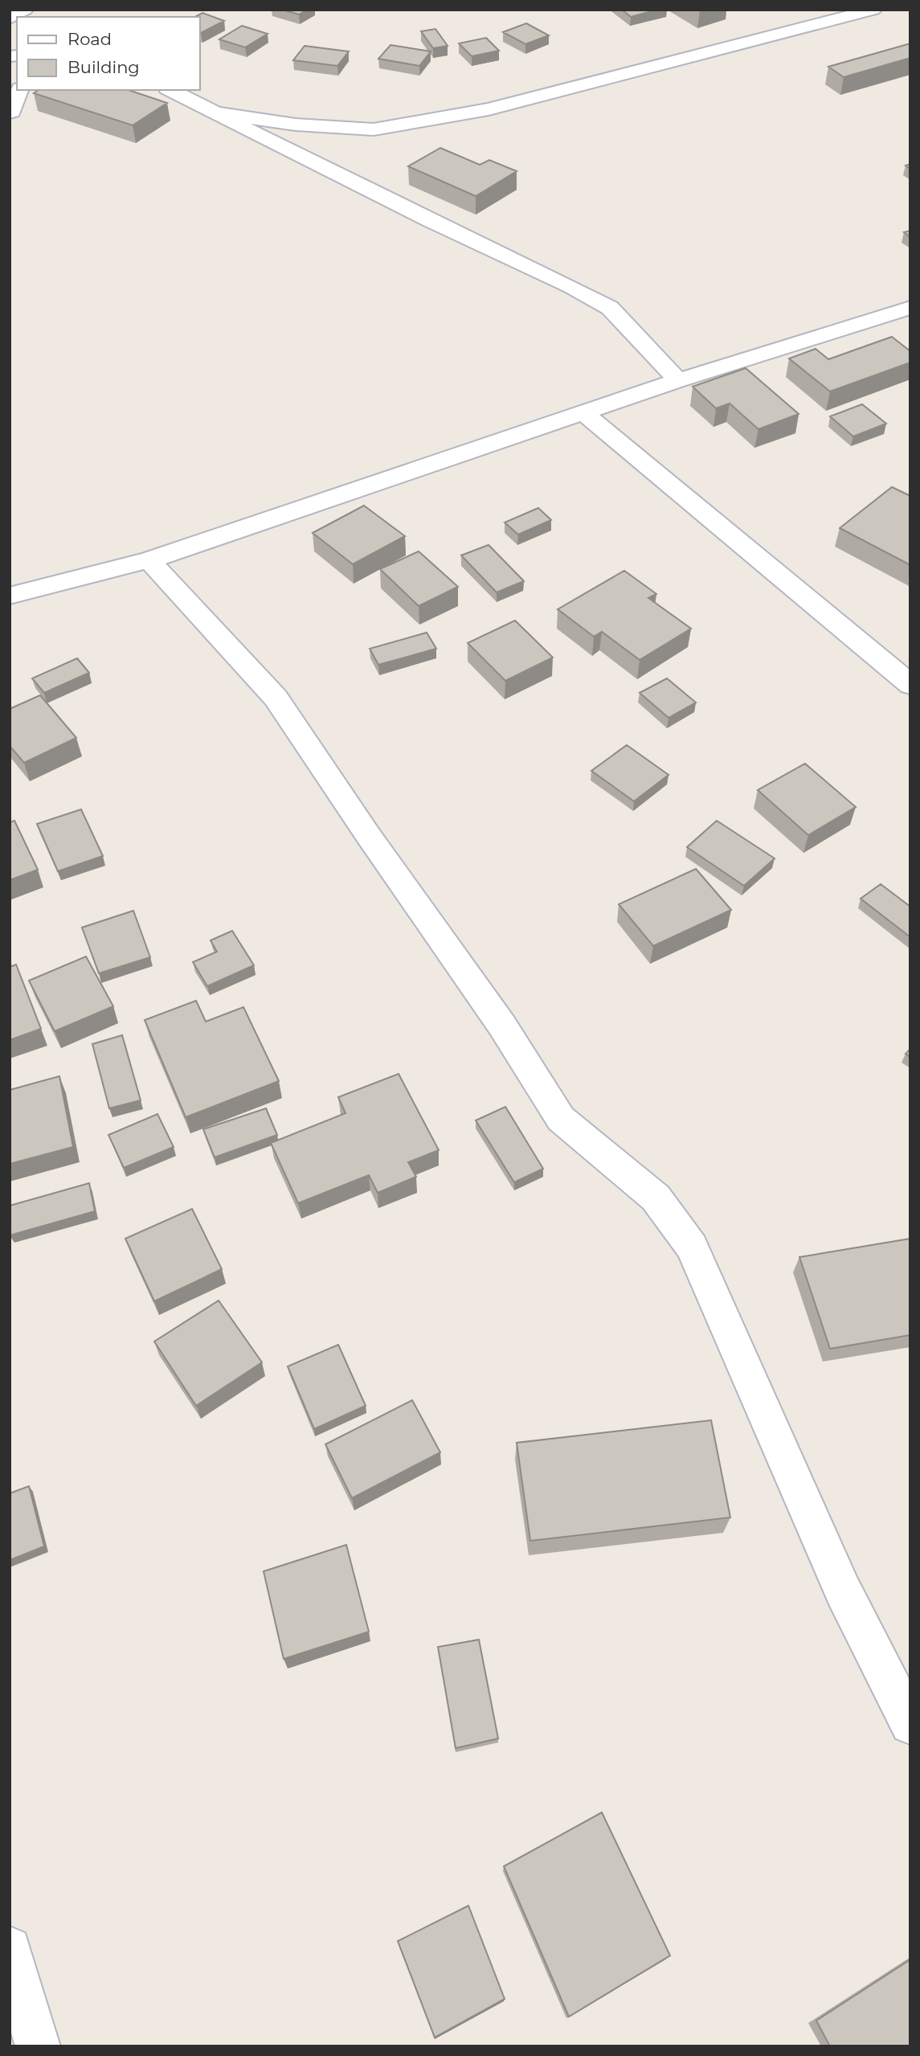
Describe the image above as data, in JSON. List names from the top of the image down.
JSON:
{
  "legend": ["Road", "Building"]
}
